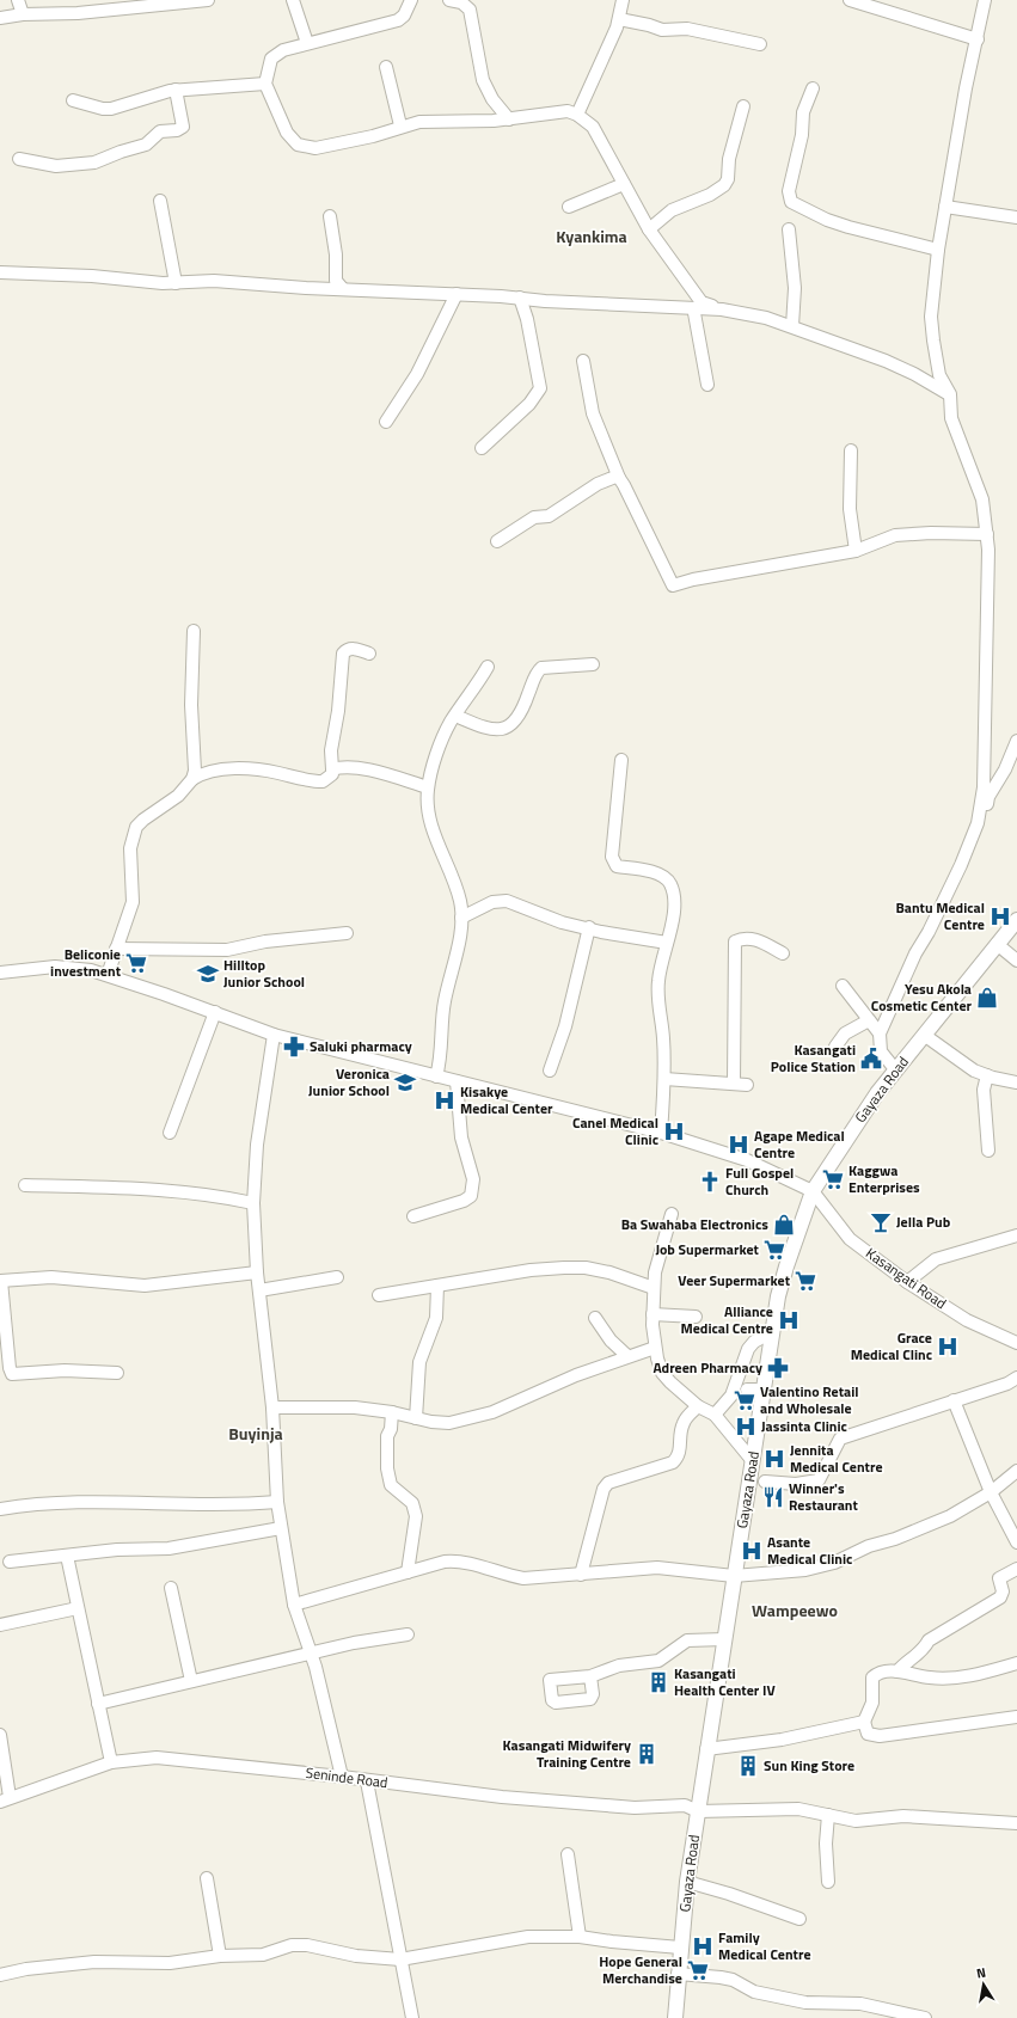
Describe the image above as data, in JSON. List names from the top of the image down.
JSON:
{
  "streets": {
    "main road": ["Gayaza Road"],
    "street": ["Kasangati Road", "Seninde Road"]
  },
  "crossings": [
    ["Gayaza Road", "Kasangati Road"],
    ["Gayaza Road", "Seninde Road"]
  ],
  "districts": ["Kyankima", "Buyinja", "Wampeewo"],
  "places": {
    "hospital": [
      "Bantu Medical Centre",
      "Kisakye Medical Center",
      "Canel Medical Clinic",
      "Agape Medical Centre",
      "Alliance Medical Centre",
      "Grace Medical Clinc",
      "Jassinta Clinic",
      "Jennita Medical Centre",
      "Asante Medical Clinic",
      "Family Medical Centre"
    ],
    "supermarket": [
      "Beliconie investment",
      "Kaggwa Enterprises",
      "Job Supermarket",
      "Veer Supermarket",
      "Valentino Retail and Wholesale",
      "Hope General Merchandise"
    ],
    "school or university": ["Hilltop Junior School", "Veronica Junior School"],
    "shop": ["Yesu Akola Cosmetic Center", "Ba Swahaba Electronics"],
    "pharmacy": ["Saluki pharmacy", "Adreen Pharmacy"],
    "public building": ["Kasangati Police Station"],
    "church": ["Full Gospel Church"],
    "bar": ["Jella Pub"],
    "restaurant": ["Winner's Restaurant"],
    "building": ["Kasangati Health Center IV", "Kasangati Midwifery Training Centre", "Sun King Store"]
  },
  "north": "top"
}
